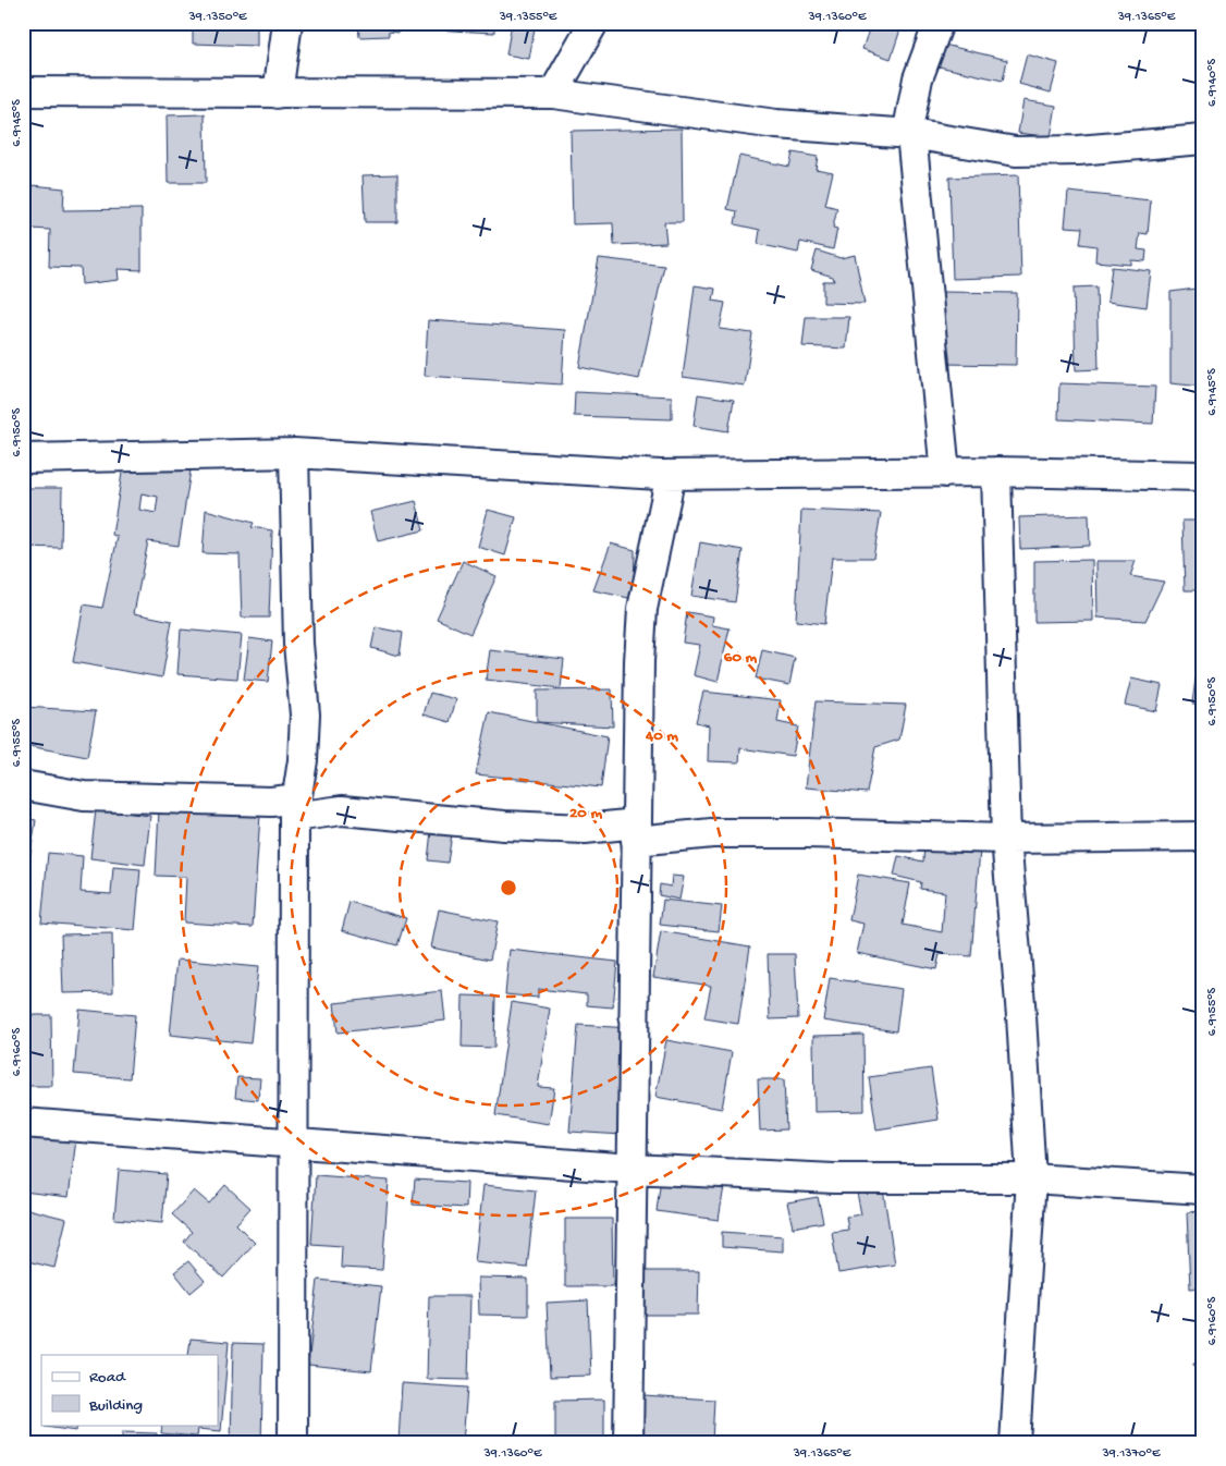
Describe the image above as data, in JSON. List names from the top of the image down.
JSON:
{
  "legend": ["Road", "Building"],
  "coordinates": [
    "39.1350°E",
    "39.1355°E",
    "39.1360°E",
    "39.1365°E",
    "6.9140°S",
    "6.9145°S",
    "6.9150°S",
    "6.9155°S",
    "6.9160°S",
    "39.1370°E"
  ],
  "rings": ["60 m", "40 m", "20 m"]
}
